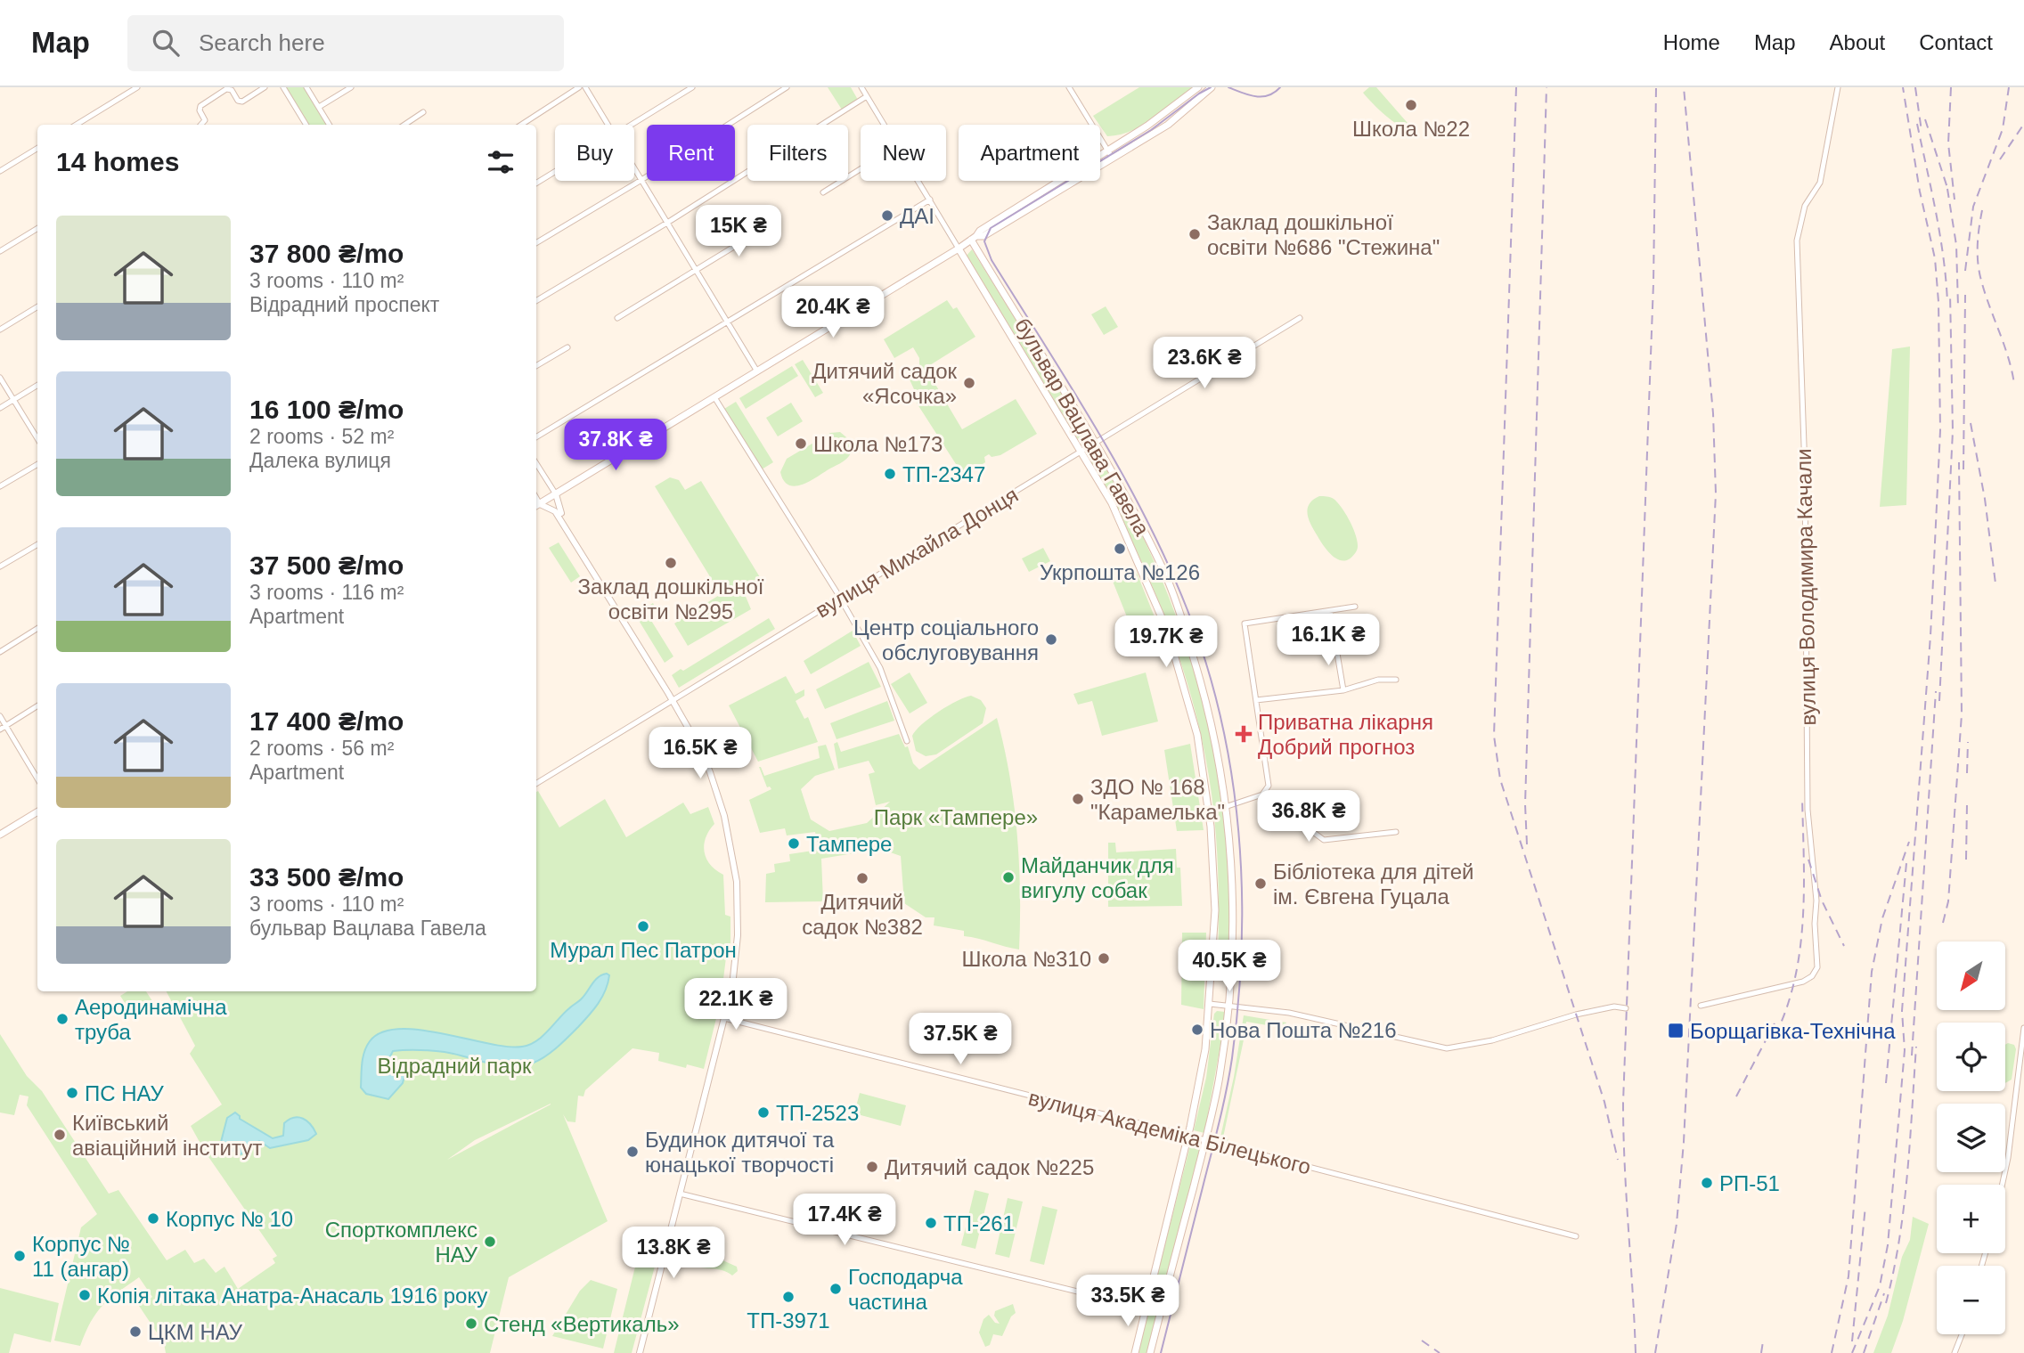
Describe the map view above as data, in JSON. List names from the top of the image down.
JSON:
{
  "streets": {
    "main road": ["бульвар Вацлава Гавела"],
    "street": ["вулиця Михайла Донця", "вулиця Володимира Качали", "вулиця Академіка Білецького"]
  },
  "crossings": [
    ["бульвар Вацлава Гавела", "вулиця Михайла Донця"],
    ["бульвар Вацлава Гавела", "вулиця Академіка Білецького"]
  ],
  "parks": ["Парк «Тампере»", "Відрадний парк"],
  "places": {
    "other": [
      "Школа №22",
      "ДАІ",
      "Заклад дошкільної освіти №686 \"Стежина\"",
      "Дитячий садок «Ясочка»",
      "Школа №173",
      "ТП-2347",
      "Укрпошта №126",
      "Заклад дошкільної освіти №295",
      "Центр соціального обслуговування",
      "ЗДО № 168 \"Карамелька\"",
      "Тампере",
      "Майданчик для вигулу собак",
      "Дитячий садок №382",
      "Бібліотека для дітей ім. Євгена Гуцала",
      "Мурал Пес Патрон",
      "Школа №310",
      "Аеродинамічна труба",
      "Нова Пошта №216",
      "ПС НАУ",
      "ТП-2523",
      "Київський авіаційний інститут",
      "Будинок дитячої та юнацької творчості",
      "Дитячий садок №225",
      "РП-51",
      "Корпус № 10",
      "ТП-261",
      "Спорткомплекс НАУ",
      "Корпус № 11 (ангар)",
      "Господарча частина",
      "Копія літака Анатра-Анасаль 1916 року",
      "ТП-3971",
      "Стенд «Вертикаль»",
      "ЦКМ НАУ"
    ],
    "health": ["Приватна лікарня Добрий прогноз"],
    "transit": ["Борщагівка-Технічна"]
  },
  "north": "bottom left",
  "page": {
    "header": "Map",
    "search": "Search here",
    "nav": [
      "Home",
      "Map",
      "About",
      "Contact"
    ],
    "chip": [
      "Buy",
      "Rent",
      "Filters",
      "New",
      "Apartment"
    ],
    "heading": "14 homes",
    "list": [
      {
        "name": "37 800 ₴/mo",
        "note": "3 rooms · 110 m² · Відрадний проспект"
      },
      {
        "name": "16 100 ₴/mo",
        "note": "2 rooms · 52 m² · Далека вулиця"
      },
      {
        "name": "37 500 ₴/mo",
        "note": "3 rooms · 116 m² · Apartment"
      },
      {
        "name": "17 400 ₴/mo",
        "note": "2 rooms · 56 m² · Apartment"
      },
      {
        "name": "33 500 ₴/mo",
        "note": "3 rooms · 110 m² · бульвар Вацлава Гавела"
      }
    ],
    "price": [
      "15K ₴",
      "20.4K ₴",
      "23.6K ₴",
      "37.8K ₴",
      "16.1K ₴",
      "19.7K ₴",
      "16.5K ₴",
      "36.8K ₴",
      "40.5K ₴",
      "22.1K ₴",
      "37.5K ₴",
      "17.4K ₴",
      "13.8K ₴",
      "33.5K ₴"
    ],
    "map_buttons": ["+", "−"]
  }
}
